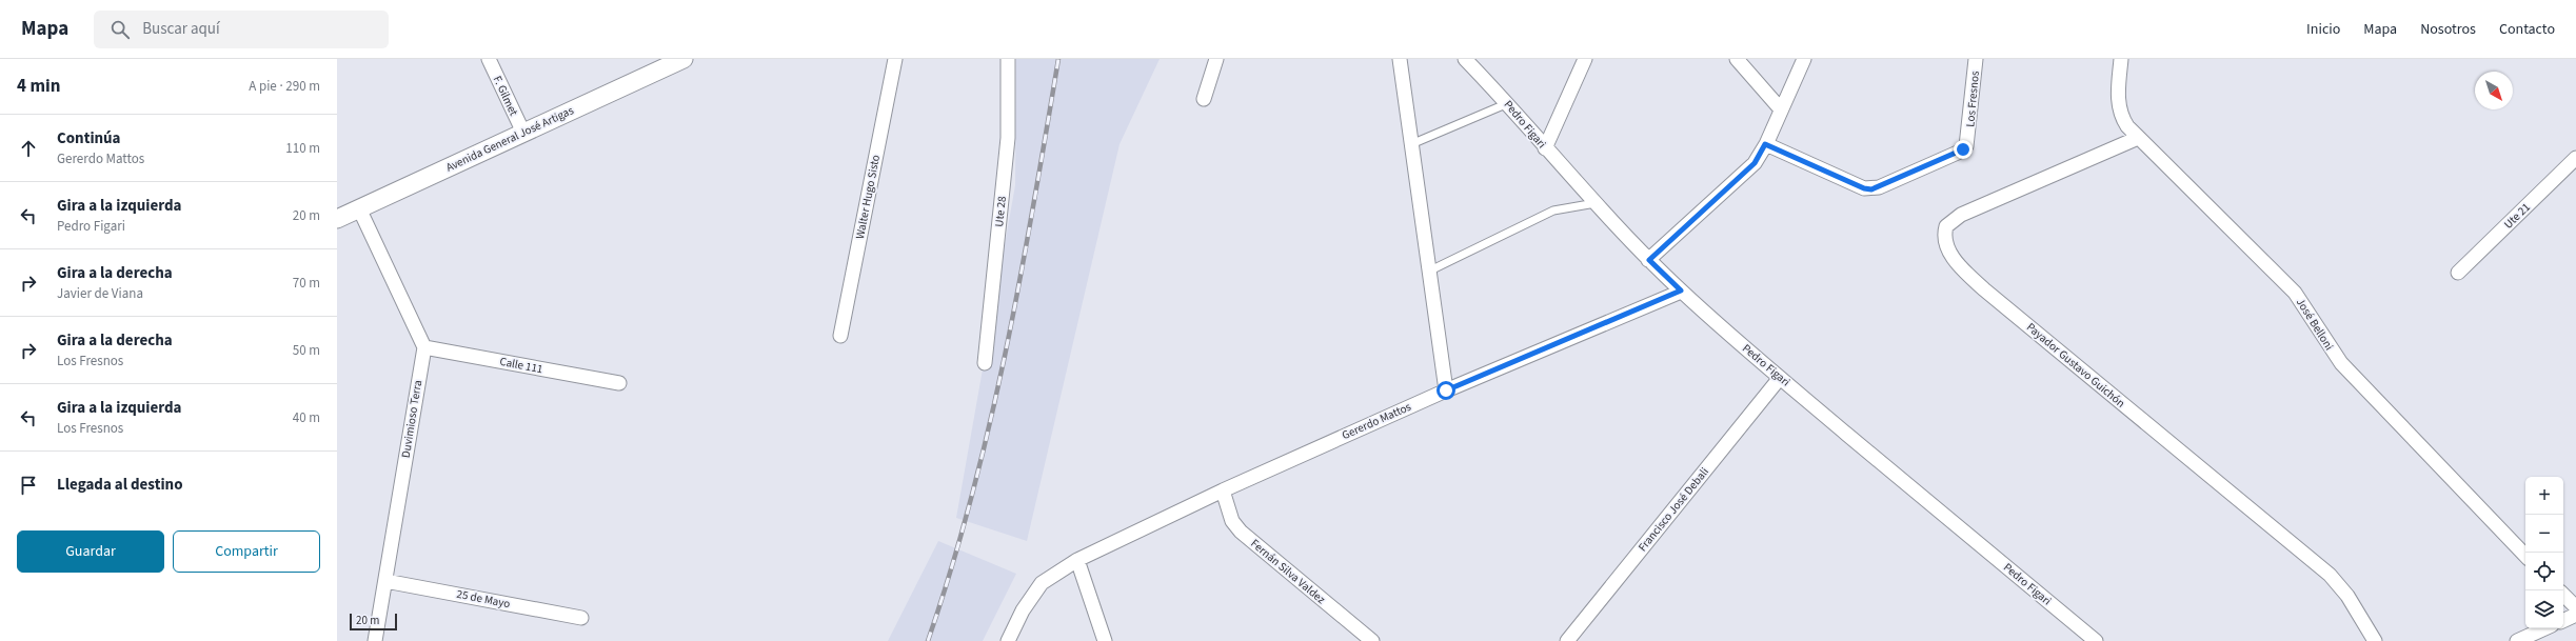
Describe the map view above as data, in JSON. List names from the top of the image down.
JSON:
{
  "streets": {
    "street": [
      "F. Gilmet",
      "Los Fresnos",
      "Pedro Figari",
      "Avenida General José Artigas",
      "Walter Hugo Sisto",
      "Ute 28",
      "Ute 21",
      "José Belloni",
      "Calle 111",
      "Payador Gustavo Guichón",
      "Duvimioso Terra",
      "Gererdo Mattos",
      "Francisco José Debali",
      "Fernán Silva Valdez",
      "25 de Mayo"
    ]
  },
  "crossings": [
    ["F. Gilmet", "Avenida General José Artigas"],
    ["Pedro Figari", "Gererdo Mattos"],
    ["Pedro Figari", "Francisco José Debali"],
    ["José Belloni", "Payador Gustavo Guichón"],
    ["Calle 111", "Duvimioso Terra"],
    ["Duvimioso Terra", "25 de Mayo"],
    ["Gererdo Mattos", "Fernán Silva Valdez"]
  ],
  "scale_bar": "20 m",
  "north": "bottom right",
  "page": {
    "header": "Mapa",
    "search": "Buscar aquí",
    "nav": [
      "Inicio",
      "Mapa",
      "Nosotros",
      "Contacto"
    ],
    "heading": ["4 min", "A pie · 290 m"],
    "list": [
      ["Continúa", "Gererdo Mattos", "110 m"],
      ["Gira a la izquierda", "Pedro Figari", "20 m"],
      ["Gira a la derecha", "Javier de Viana", "70 m"],
      ["Gira a la derecha", "Los Fresnos", "50 m"],
      ["Gira a la izquierda", "Los Fresnos", "40 m"],
      "Llegada al destino"
    ],
    "map_buttons": ["+", "−"],
    "buttons": ["Guardar", "Compartir"],
    "scale": "20 m"
  }
}
